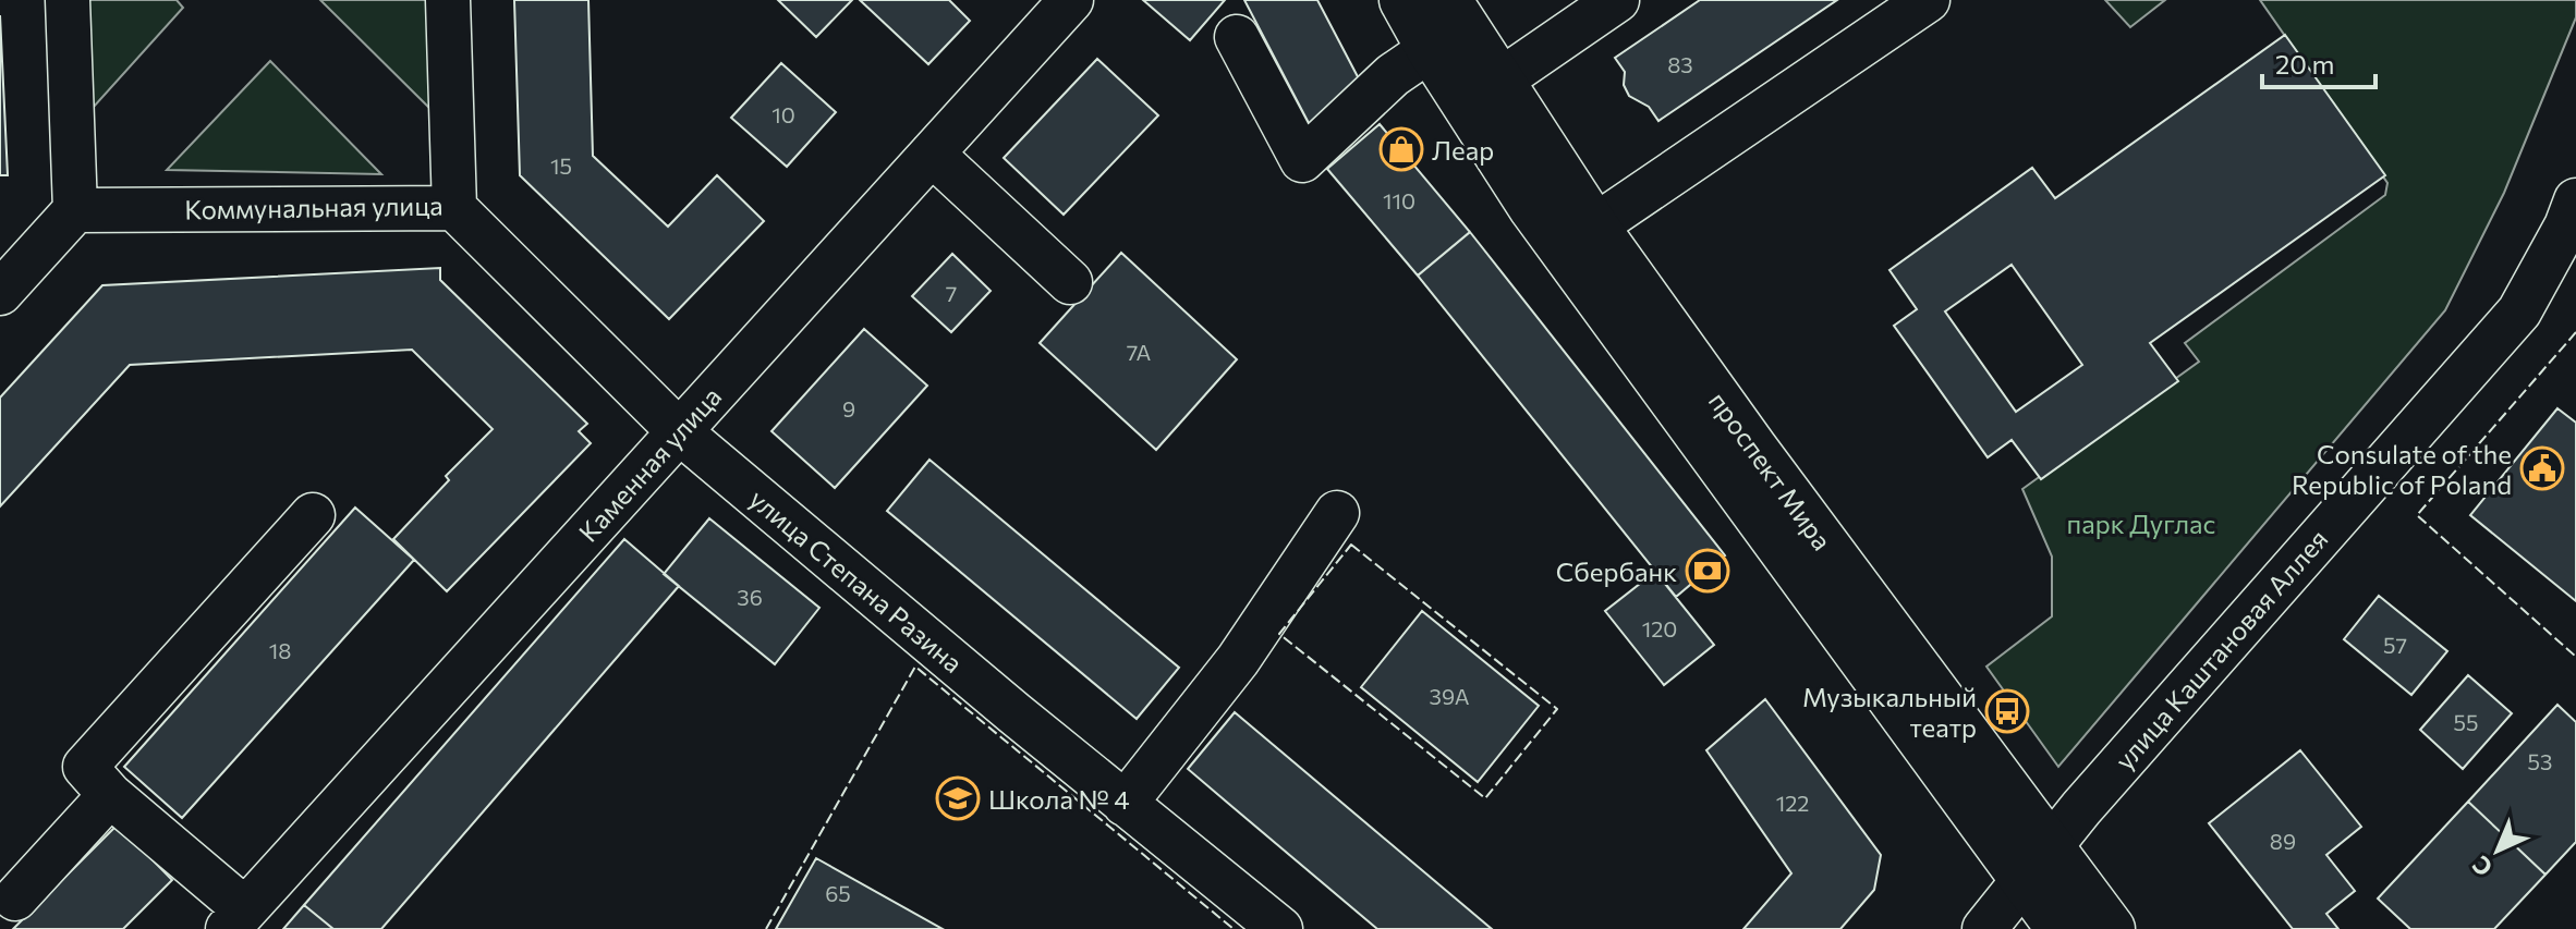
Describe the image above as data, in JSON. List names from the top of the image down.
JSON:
{
  "streets": {
    "main road": ["проспект Мира"],
    "street": [
      "Коммунальная улица",
      "Каменная улица",
      "улица Степана Разина",
      "улица Каштановая Аллея"
    ]
  },
  "crossings": [
    ["Коммунальная улица", "улица Степана Разина"],
    ["Каменная улица", "улица Степана Разина"],
    ["проспект Мира", "улица Каштановая Аллея"]
  ],
  "parks": ["парк Дуглас"],
  "places": {
    "shop": ["Леар"],
    "public building": ["Consulate of the Republic of Poland"],
    "bank": ["Сбербанк"],
    "bus stop": ["Музыкальный театр"],
    "school or university": ["Школа № 4"]
  },
  "house_numbers": [
    "83",
    "10",
    "15",
    "110",
    "7",
    "7А",
    "9",
    "36",
    "120",
    "57",
    "18",
    "39А",
    "55",
    "53",
    "122",
    "89",
    "65"
  ],
  "scale_bar": "20 m",
  "north": "bottom left"
}
